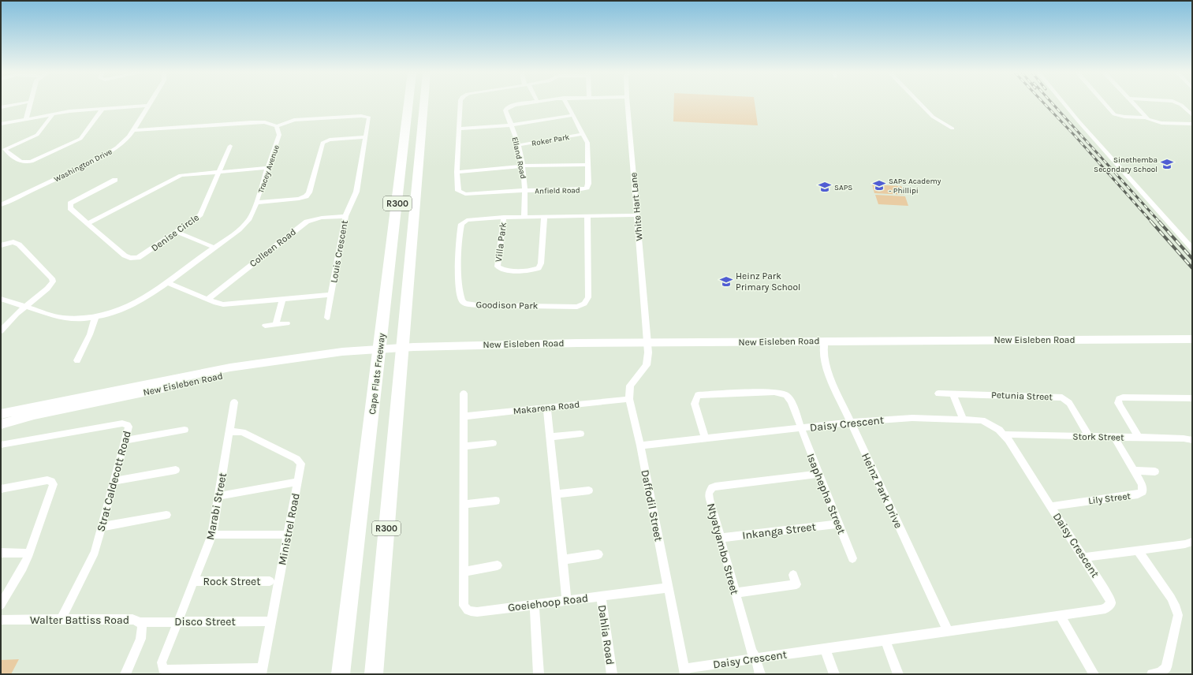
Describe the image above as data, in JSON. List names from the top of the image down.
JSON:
{
  "streets": {
    "highway": ["R300", "Cape Flats Freeway"],
    "main road": ["New Eisleben Road"],
    "street": [
      "Roker Park",
      "Elland Road",
      "Washington Drive",
      "Tracey Avenue",
      "Anfield Road",
      "White Hart Lane",
      "Denise Circle",
      "Villa Park",
      "Colleen Road",
      "Louis Crescent",
      "Goodison Park",
      "Petunia Street",
      "Makarena Road",
      "Daisy Crescent",
      "Stork Street",
      "Strat Caldecott Road",
      "Heinz Park Drive",
      "Isaphepha Street",
      "Lily Street",
      "Daffodil Street",
      "Marabi Street",
      "Ministrel Road",
      "Inkanga Street",
      "Ntyatyambo Street",
      "Rock Street",
      "Goeiehoop Road",
      "Walter Battiss Road",
      "Disco Street",
      "Dahlia Road"
    ]
  },
  "crossings": [
    ["Roker Park", "Elland Road"],
    ["Roker Park", "Anfield Road"],
    ["Elland Road", "Anfield Road"],
    ["Tracey Avenue", "Louis Crescent"],
    ["White Hart Lane", "New Eisleben Road"],
    ["White Hart Lane", "Daffodil Street"],
    ["Villa Park", "Goodison Park"],
    ["Colleen Road", "Louis Crescent"],
    ["New Eisleben Road", "Heinz Park Drive"],
    ["New Eisleben Road", "Daffodil Street"],
    ["Petunia Street", "Stork Street"],
    ["Makarena Road", "Daffodil Street"],
    ["Makarena Road", "Goeiehoop Road"],
    ["Daisy Crescent", "Stork Street"],
    ["Daisy Crescent", "Heinz Park Drive"],
    ["Daisy Crescent", "Isaphepha Street"],
    ["Daisy Crescent", "Lily Street"],
    ["Daisy Crescent", "Daffodil Street"],
    ["Daisy Crescent", "Ntyatyambo Street"],
    ["Stork Street", "Lily Street"],
    ["Strat Caldecott Road", "Walter Battiss Road"],
    ["Isaphepha Street", "Inkanga Street"],
    ["Isaphepha Street", "Ntyatyambo Street"],
    ["Daffodil Street", "Goeiehoop Road"],
    ["Marabi Street", "Ministrel Road"],
    ["Marabi Street", "Rock Street"],
    ["Marabi Street", "Disco Street"],
    ["Ministrel Road", "Disco Street"],
    ["Inkanga Street", "Ntyatyambo Street"],
    ["Goeiehoop Road", "Dahlia Road"],
    ["Walter Battiss Road", "Disco Street"]
  ],
  "places": {
    "school or university": [
      "Sinethemba Secondary School",
      "SAPs Academy - Phillipi",
      "SAPS",
      "Heinz Park Primary School"
    ]
  }
}
